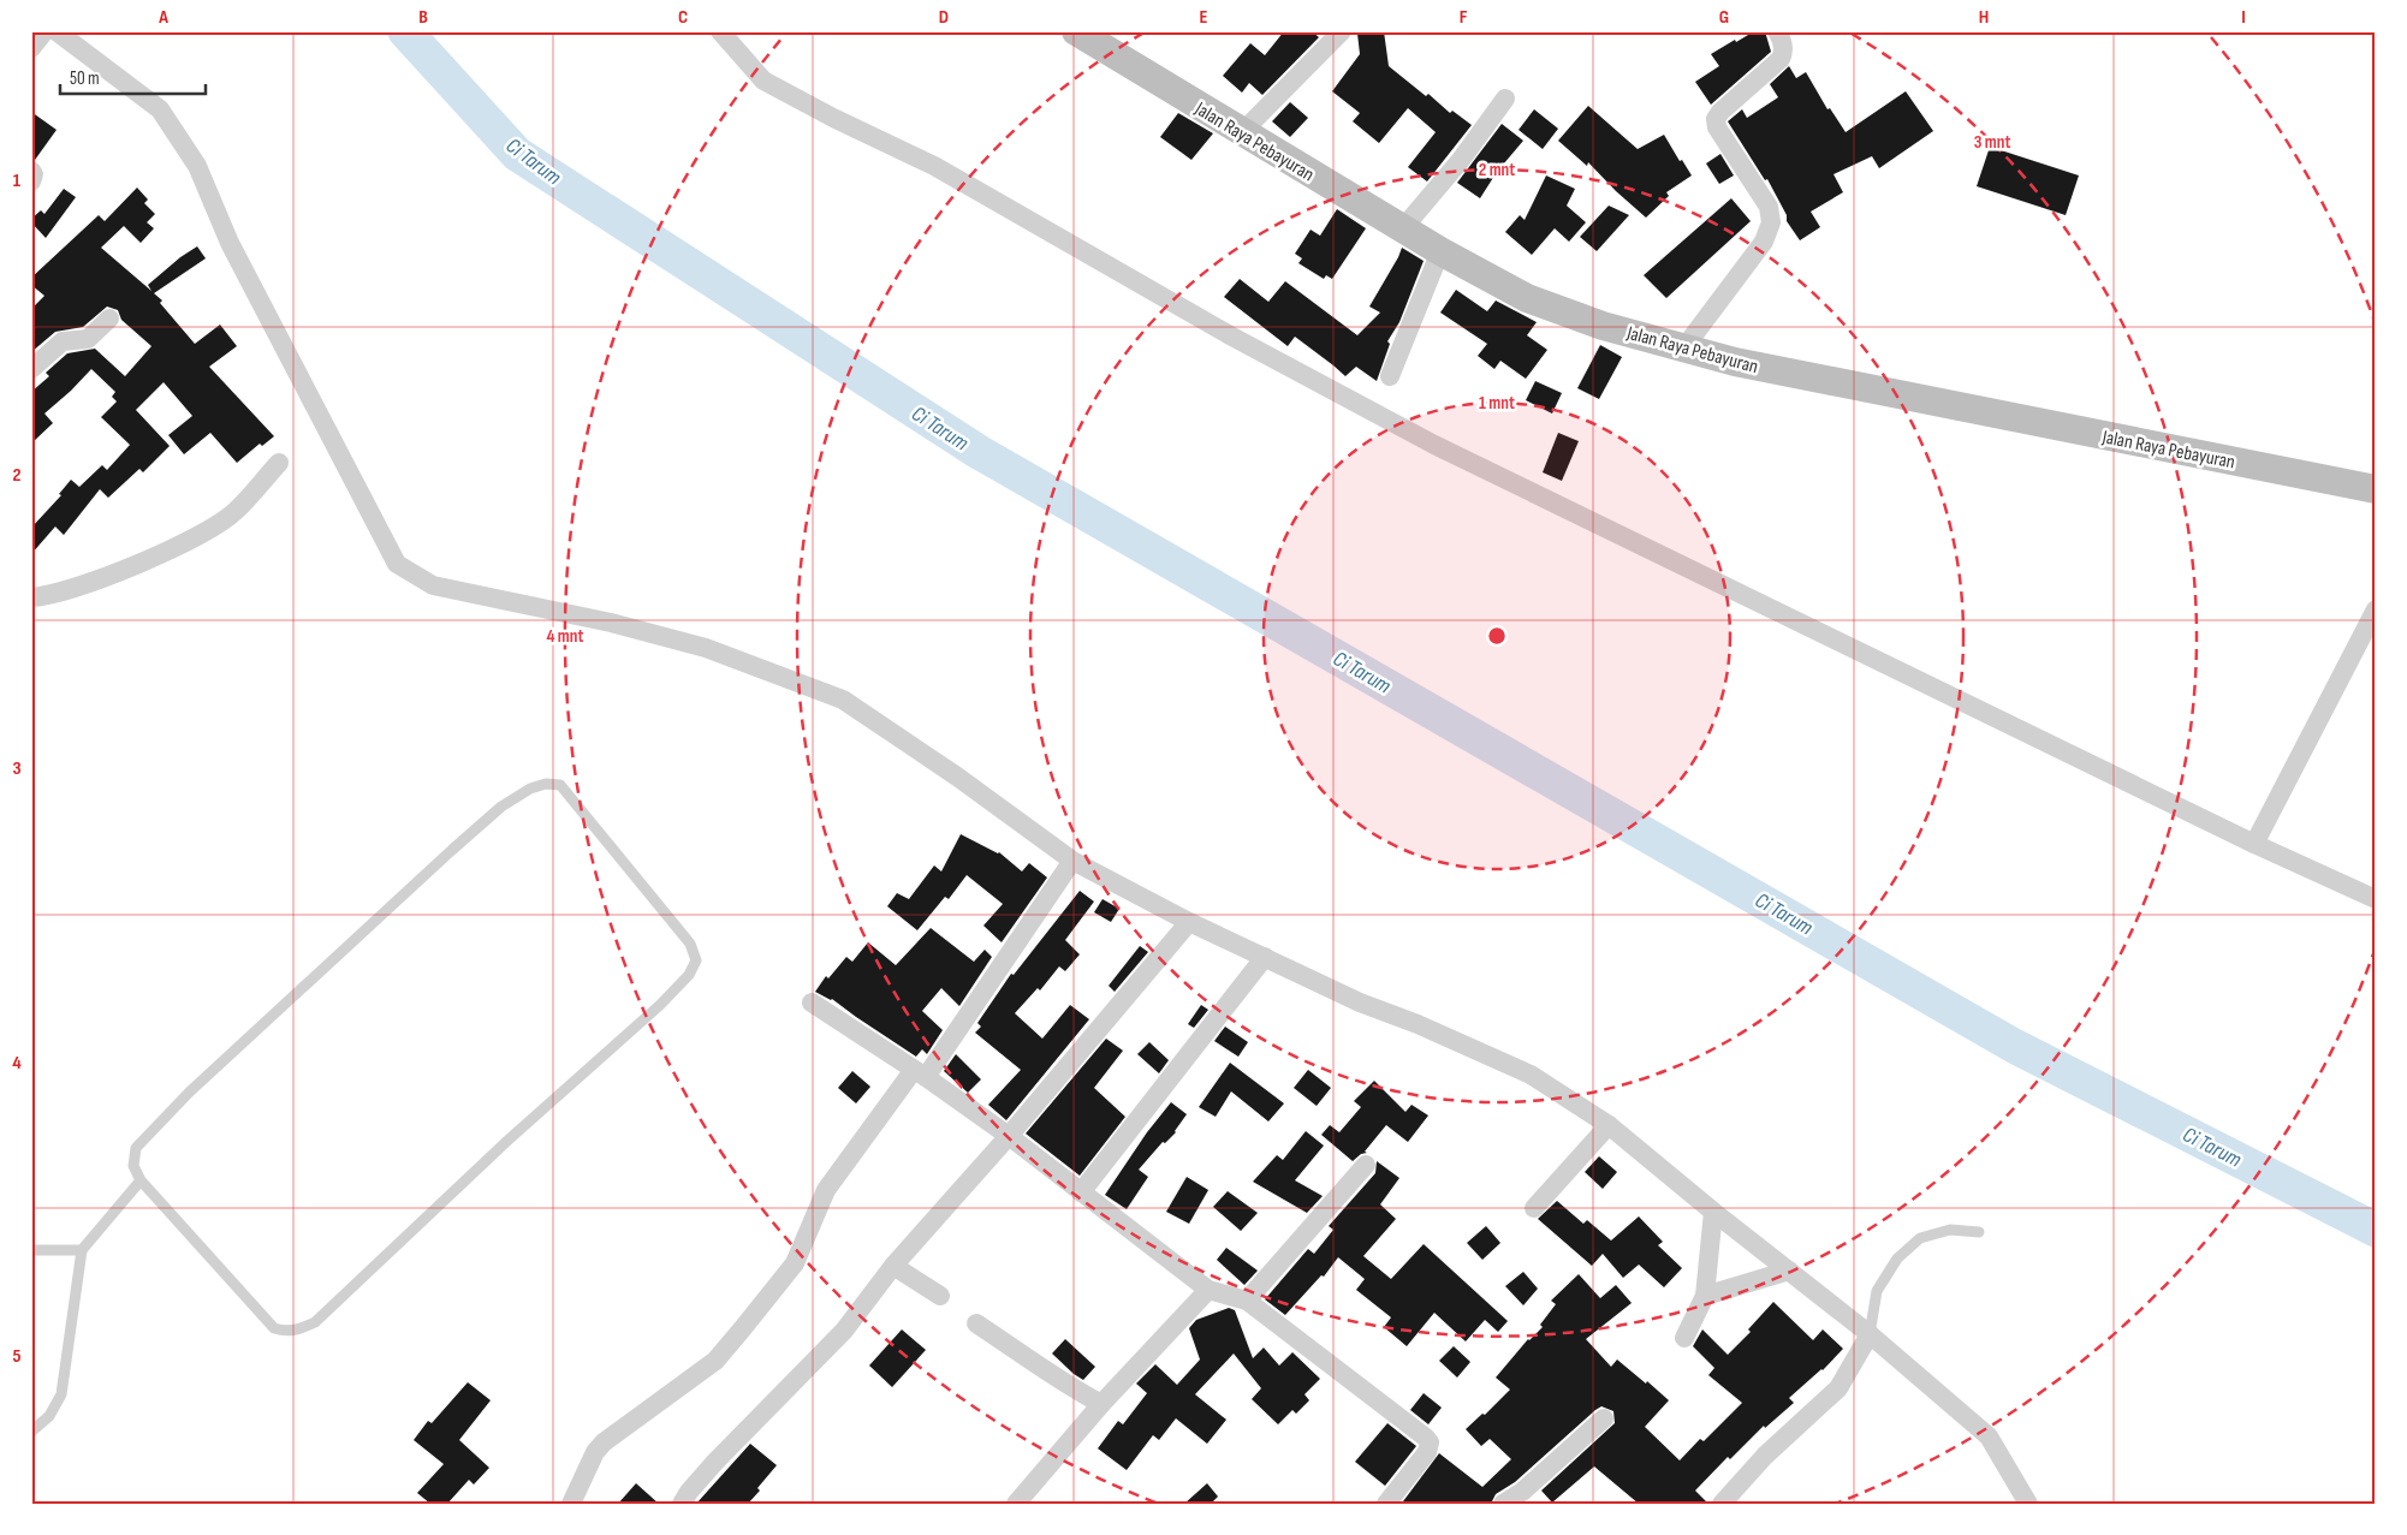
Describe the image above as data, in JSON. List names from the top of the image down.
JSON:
{
  "streets": {
    "main road": ["Jalan Raya Pebayuran"]
  },
  "water": ["Ci Tarum"],
  "scale_bar": "50 m",
  "grid": {
    "columns": [
      "A",
      "B",
      "C",
      "D",
      "E",
      "F",
      "G",
      "H",
      "I"
    ],
    "rows": [
      "1",
      "2",
      "3",
      "4",
      "5"
    ]
  },
  "rings": [
    "3 mnt",
    "2 mnt",
    "1 mnt",
    "4 mnt"
  ]
}
